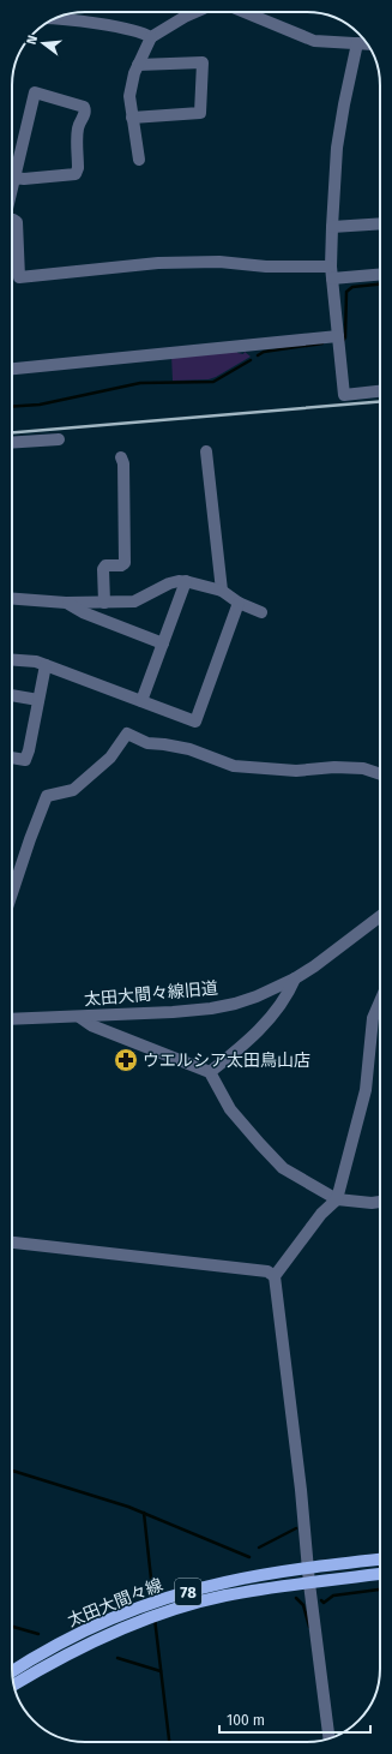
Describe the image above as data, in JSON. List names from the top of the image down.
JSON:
{
  "streets": {
    "main road": ["78", "太田大間々線"],
    "street": ["太田大間々線旧道"]
  },
  "places": {
    "pharmacy": ["ウエルシア太田鳥山店"]
  },
  "scale_bar": "100 m",
  "north": "left"
}
